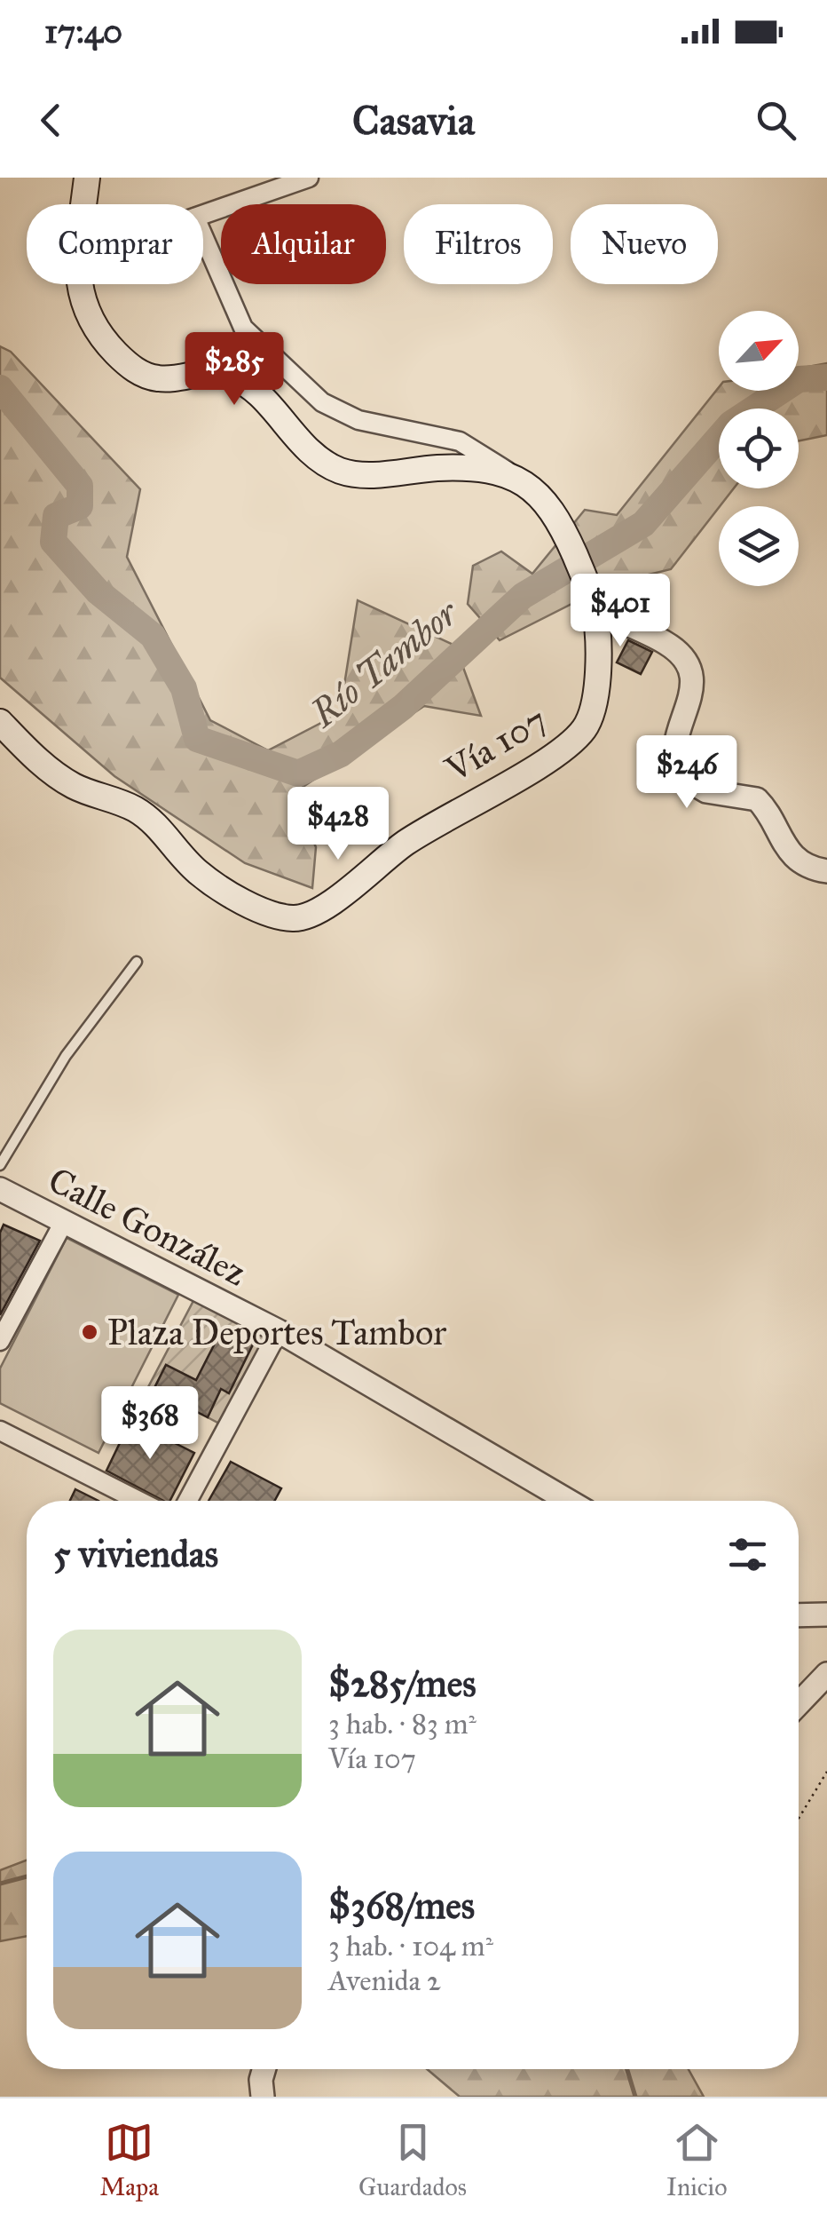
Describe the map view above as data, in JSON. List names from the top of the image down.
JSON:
{
  "streets": {
    "main road": ["Vía 107"],
    "street": ["Calle González"]
  },
  "water": ["Río Tambor"],
  "places": ["Plaza Deportes Tambor"],
  "north": "top right",
  "page": {
    "status": "17:40",
    "header": "Casavia",
    "chip": [
      "Comprar",
      "Alquilar",
      "Filtros",
      "Nuevo"
    ],
    "price": [
      "$285",
      "$401",
      "$246",
      "$428",
      "$368"
    ],
    "heading": "5 viviendas",
    "list": [
      {
        "name": "$285/mes",
        "note": "3 hab. · 83 m² · Vía 107"
      },
      {
        "name": "$368/mes",
        "note": "3 hab. · 104 m² · Avenida 2"
      }
    ],
    "tabs": ["Mapa", "Guardados", "Inicio"]
  }
}
